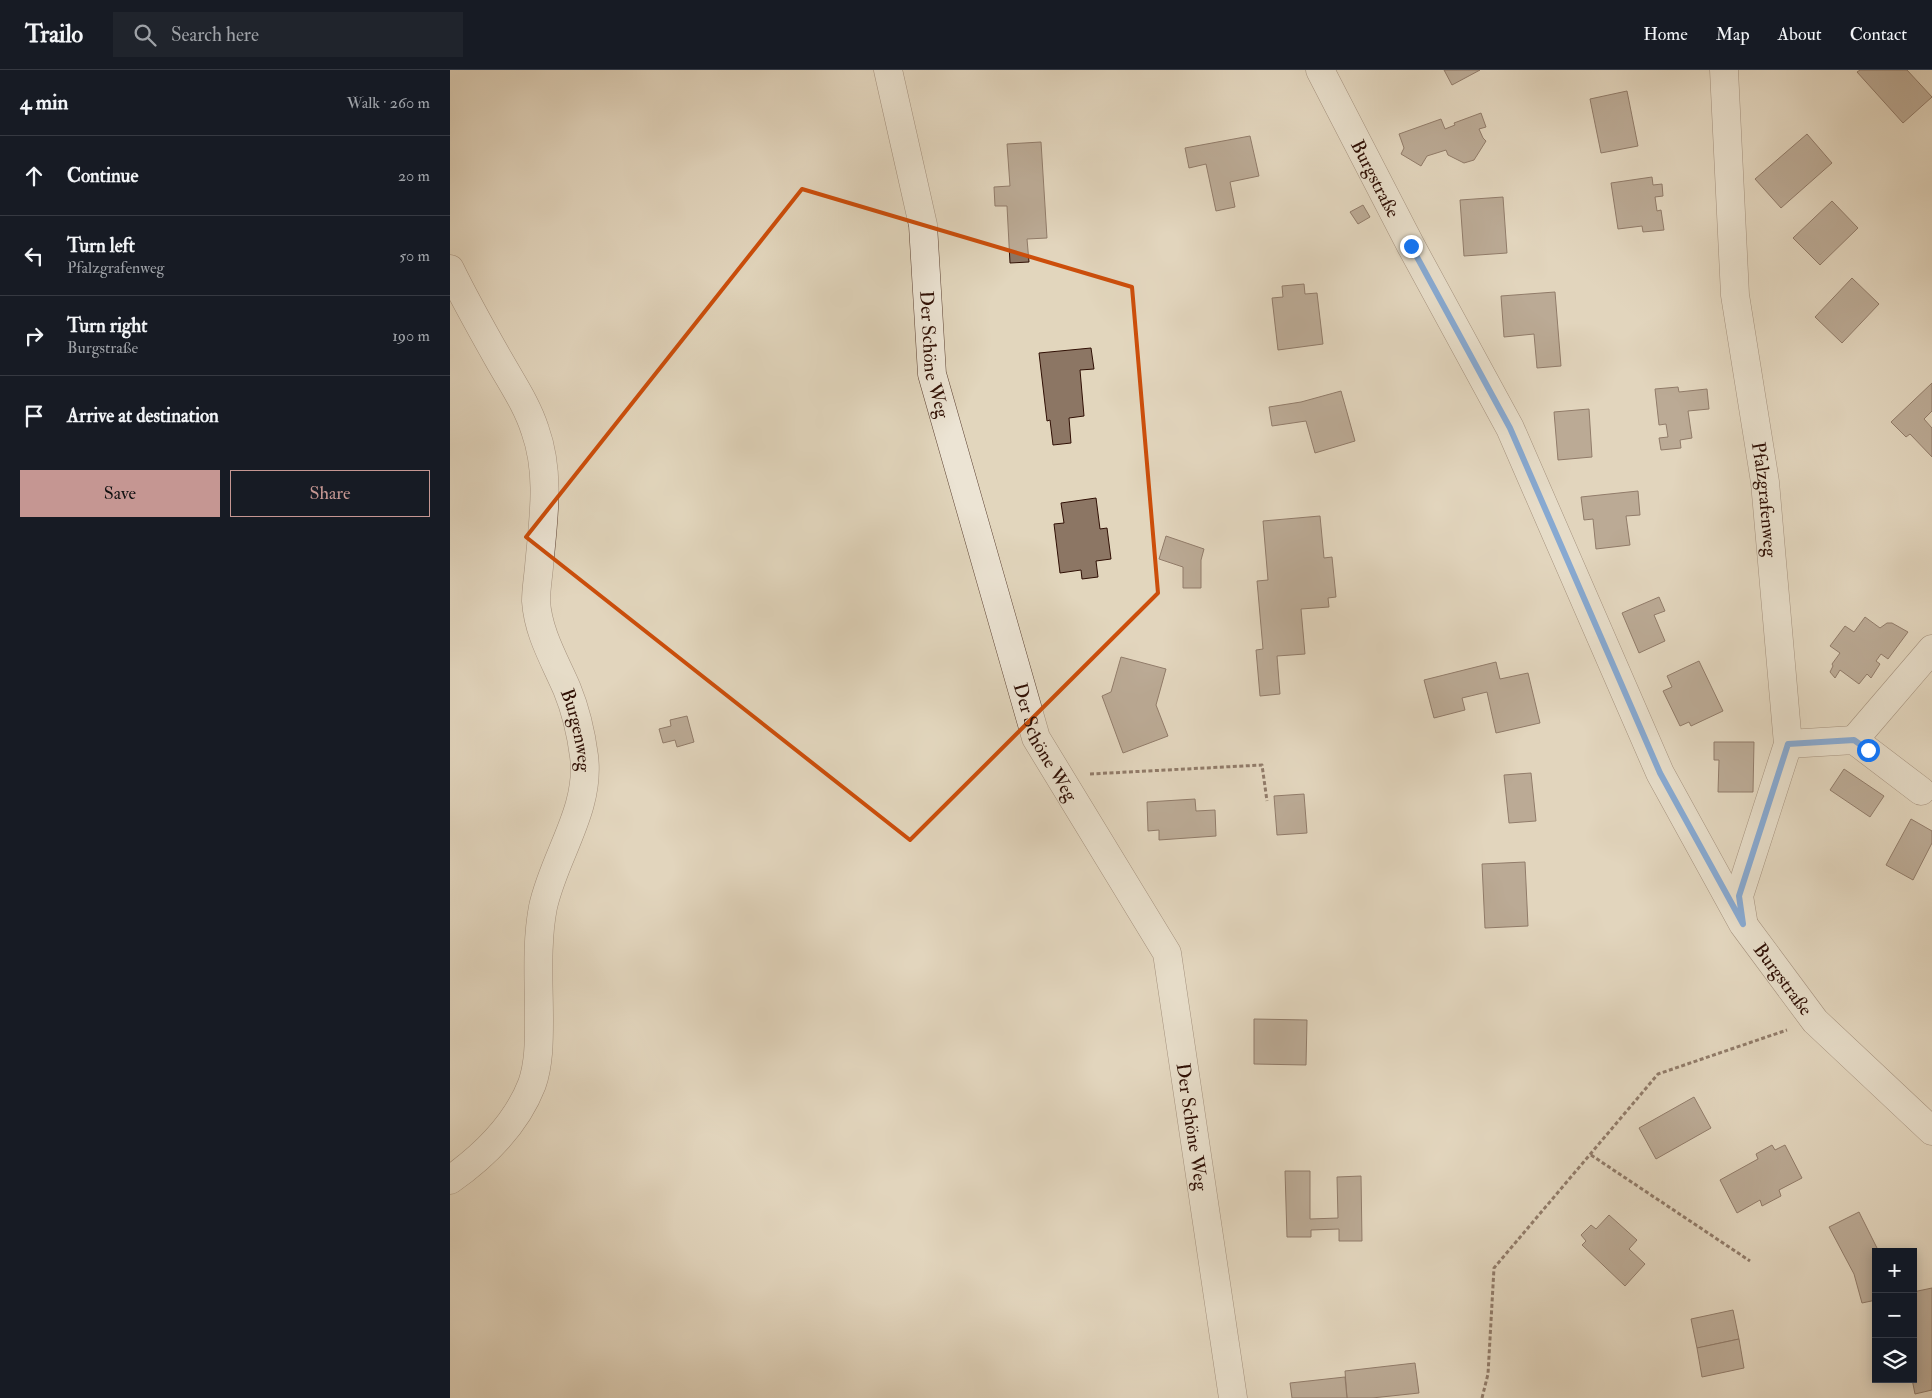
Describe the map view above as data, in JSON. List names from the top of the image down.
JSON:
{
  "streets": {
    "street": [
      "Burgstraße",
      "Der Schöne Weg",
      "Pfalzgrafenweg",
      "Burgenweg"
    ]
  },
  "crossings": [
    ["Burgstraße", "Pfalzgrafenweg"]
  ],
  "page": {
    "header": "Trailo",
    "search": "Search here",
    "nav": [
      "Home",
      "Map",
      "About",
      "Contact"
    ],
    "heading": ["4 min", "Walk · 260 m"],
    "list": [
      ["Continue", "20 m"],
      ["Turn left", "Pfalzgrafenweg", "50 m"],
      ["Turn right", "Burgstraße", "190 m"],
      "Arrive at destination"
    ],
    "buttons": ["Save", "Share"],
    "map_buttons": ["+", "−"]
  }
}
